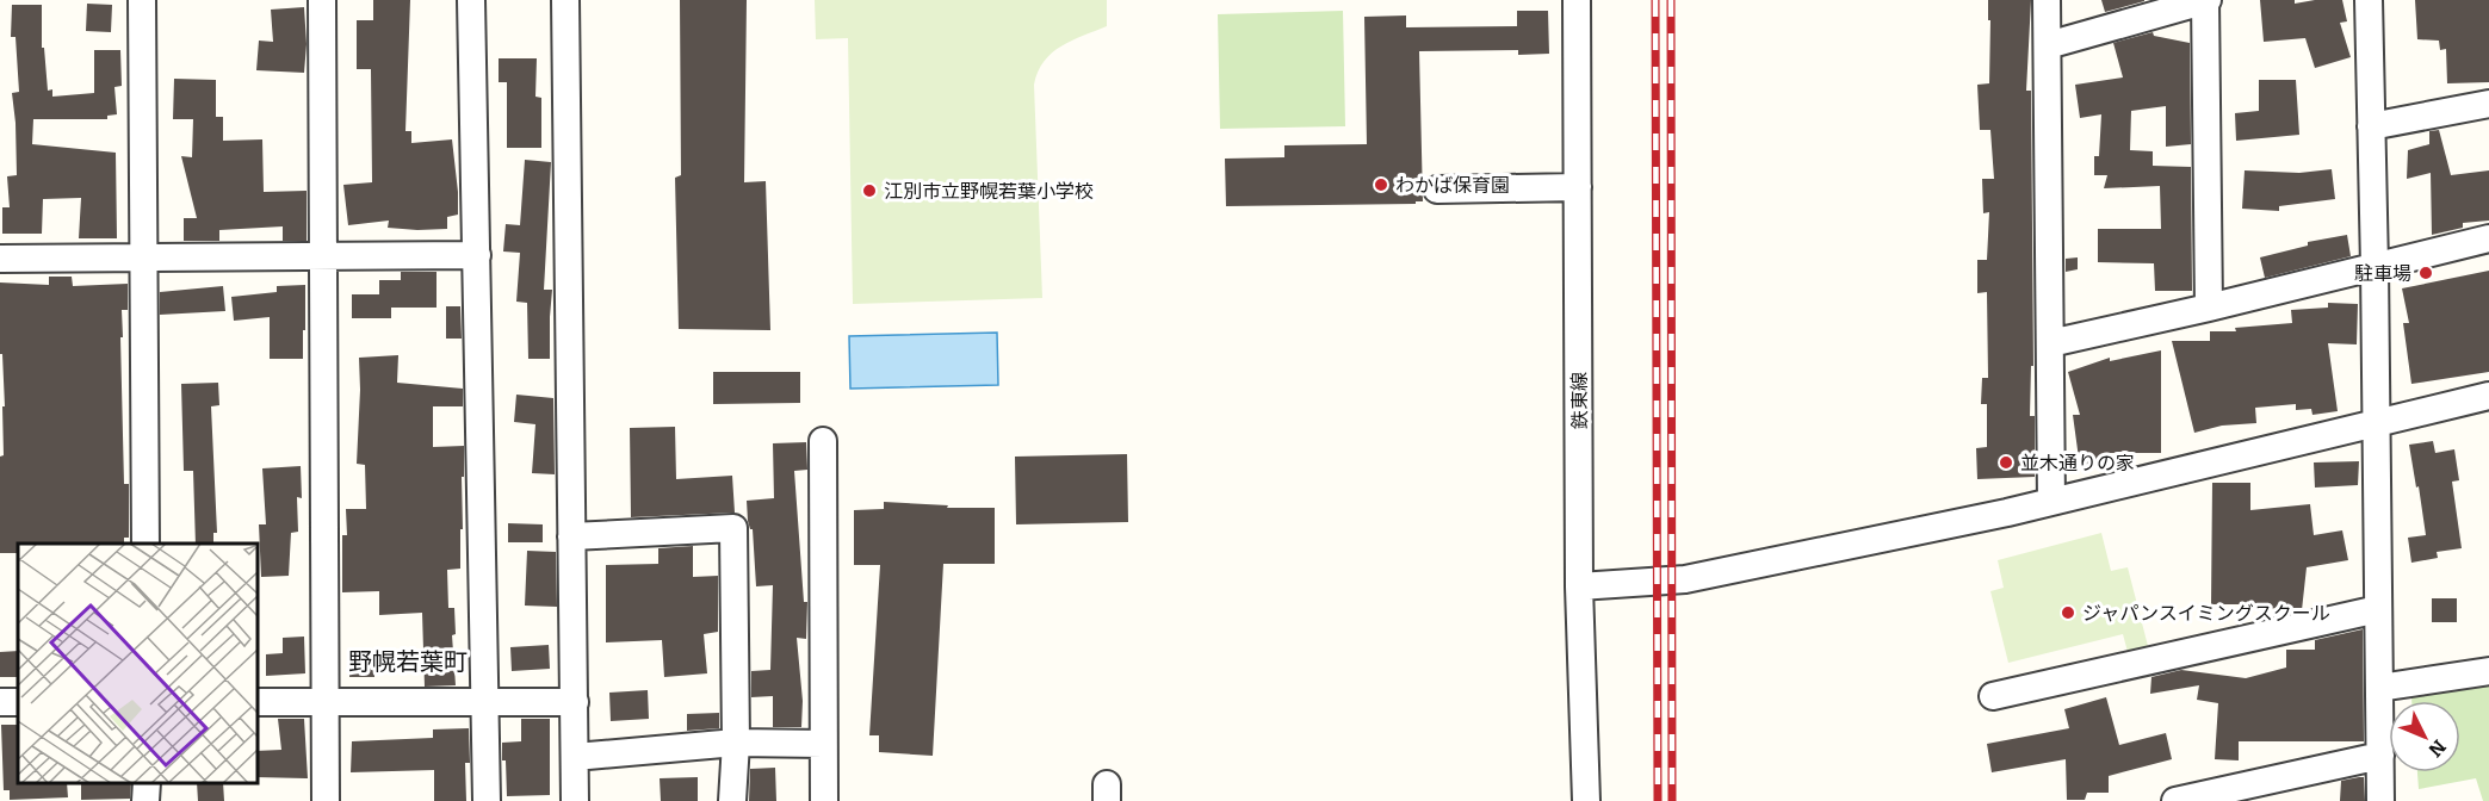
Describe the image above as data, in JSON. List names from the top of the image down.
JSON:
{
  "streets": {
    "street": ["鉄東線"]
  },
  "districts": ["野幌若葉町"],
  "places": [
    "わかば保育園",
    "江別市立野幌若葉小学校",
    "駐車場",
    "並木通りの家",
    "ジャパンスイミングスクール"
  ],
  "north": "bottom right"
}
